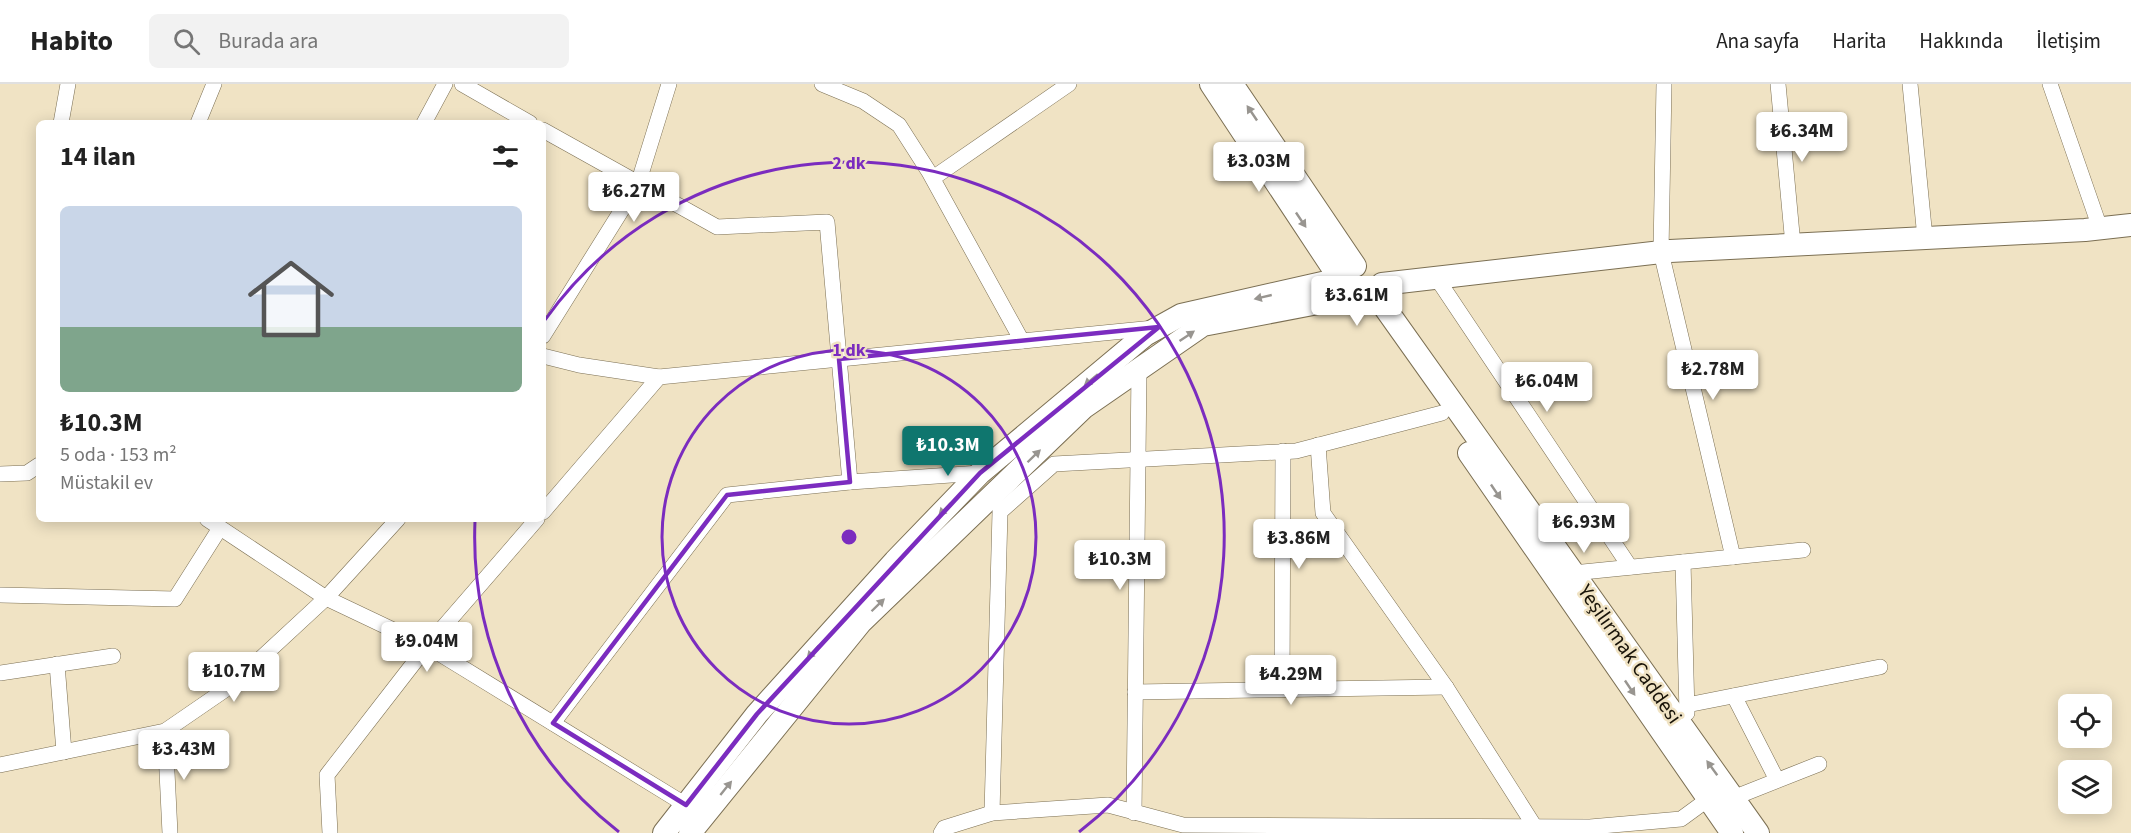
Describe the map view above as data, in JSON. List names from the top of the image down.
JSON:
{
  "streets": {
    "main road": ["Yeşilırmak Caddesi"]
  },
  "page": {
    "header": "Habito",
    "search": "Burada ara",
    "nav": [
      "Ana sayfa",
      "Harita",
      "Hakkında",
      "İletişim"
    ],
    "price": [
      "₺6.34M",
      "₺3.03M",
      "₺6.27M",
      "₺3.61M",
      "₺2.78M",
      "₺6.04M",
      "₺10.3M",
      "₺6.93M",
      "₺3.86M",
      "₺10.3M",
      "₺9.04M",
      "₺10.7M",
      "₺4.29M",
      "₺3.43M"
    ],
    "heading": "14 ilan",
    "list": [
      {
        "name": "₺10.3M",
        "note": "5 oda · 153 m² · Müstakil ev"
      }
    ]
  },
  "rings": ["2 dk", "1 dk"]
}
